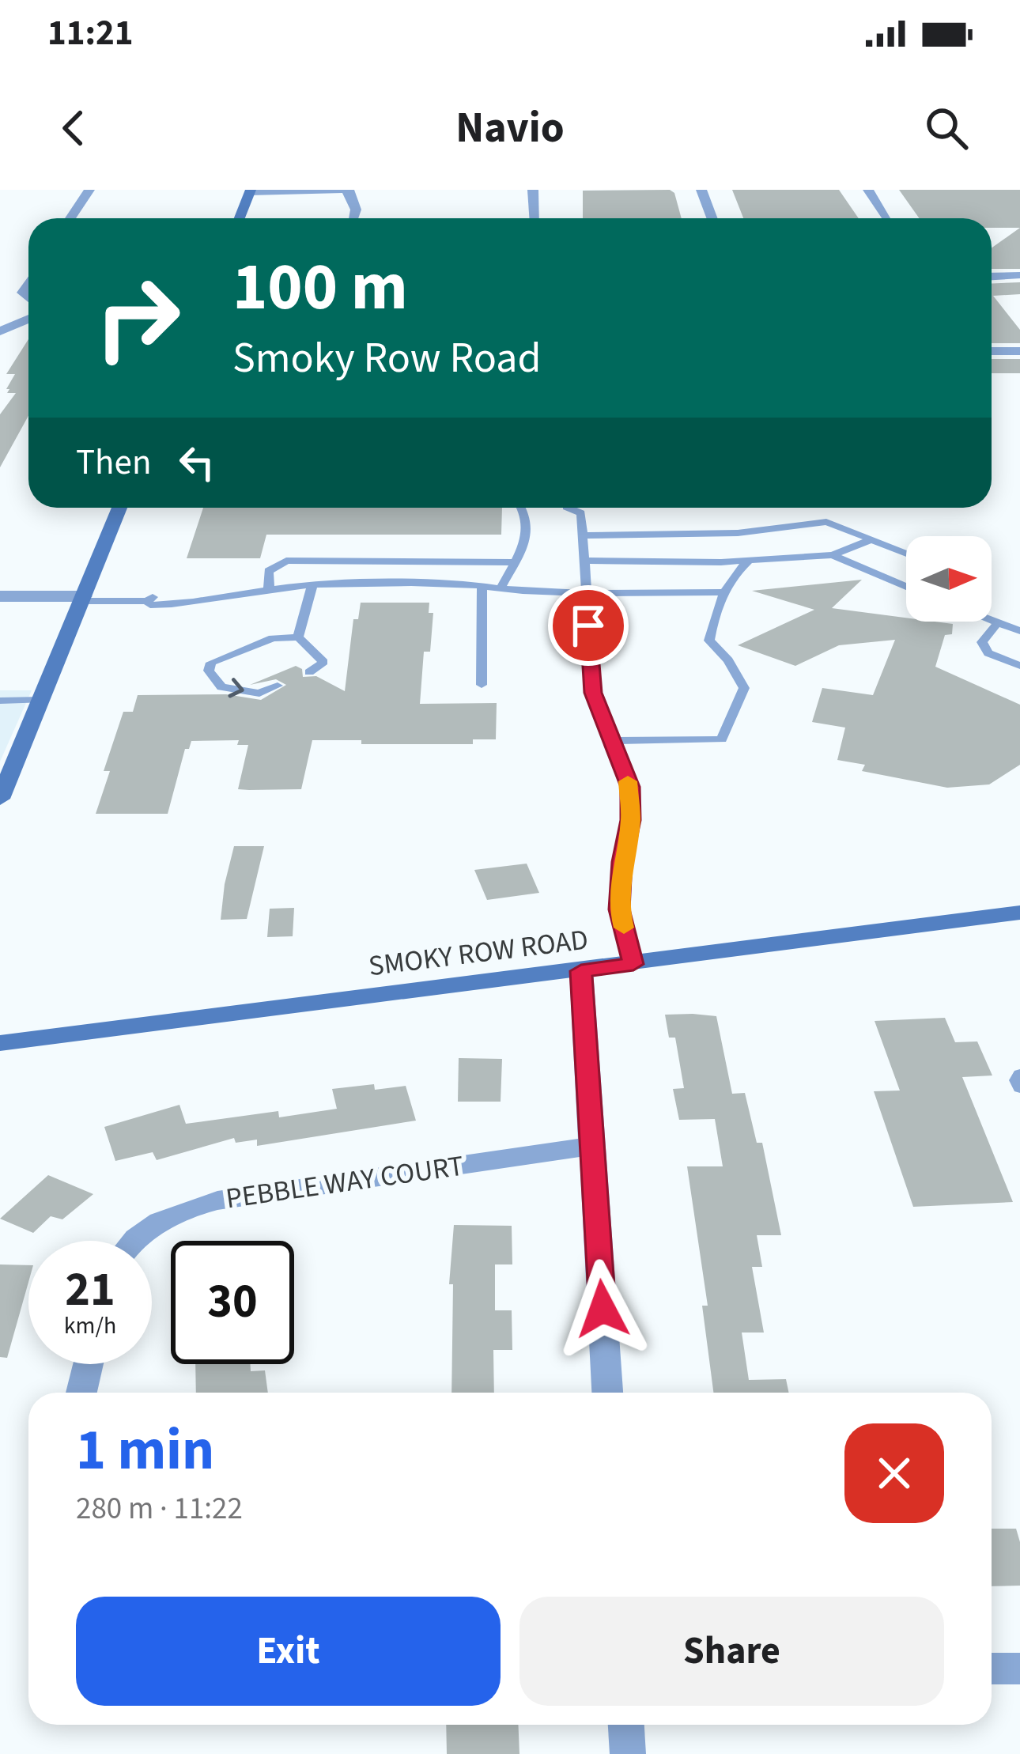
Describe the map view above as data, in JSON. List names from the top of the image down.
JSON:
{
  "streets": {
    "main road": ["SMOKY ROW ROAD"],
    "street": ["PEBBLE WAY COURT"]
  },
  "north": "right",
  "page": {
    "status": "11:21",
    "header": "Navio",
    "turn": ["100 m", "Smoky Row Road"],
    "then": "Then",
    "speed": "21 km/h",
    "limit": "30",
    "heading": ["1 min", "280 m · 11:22"],
    "buttons": ["Exit", "Share"]
  }
}
